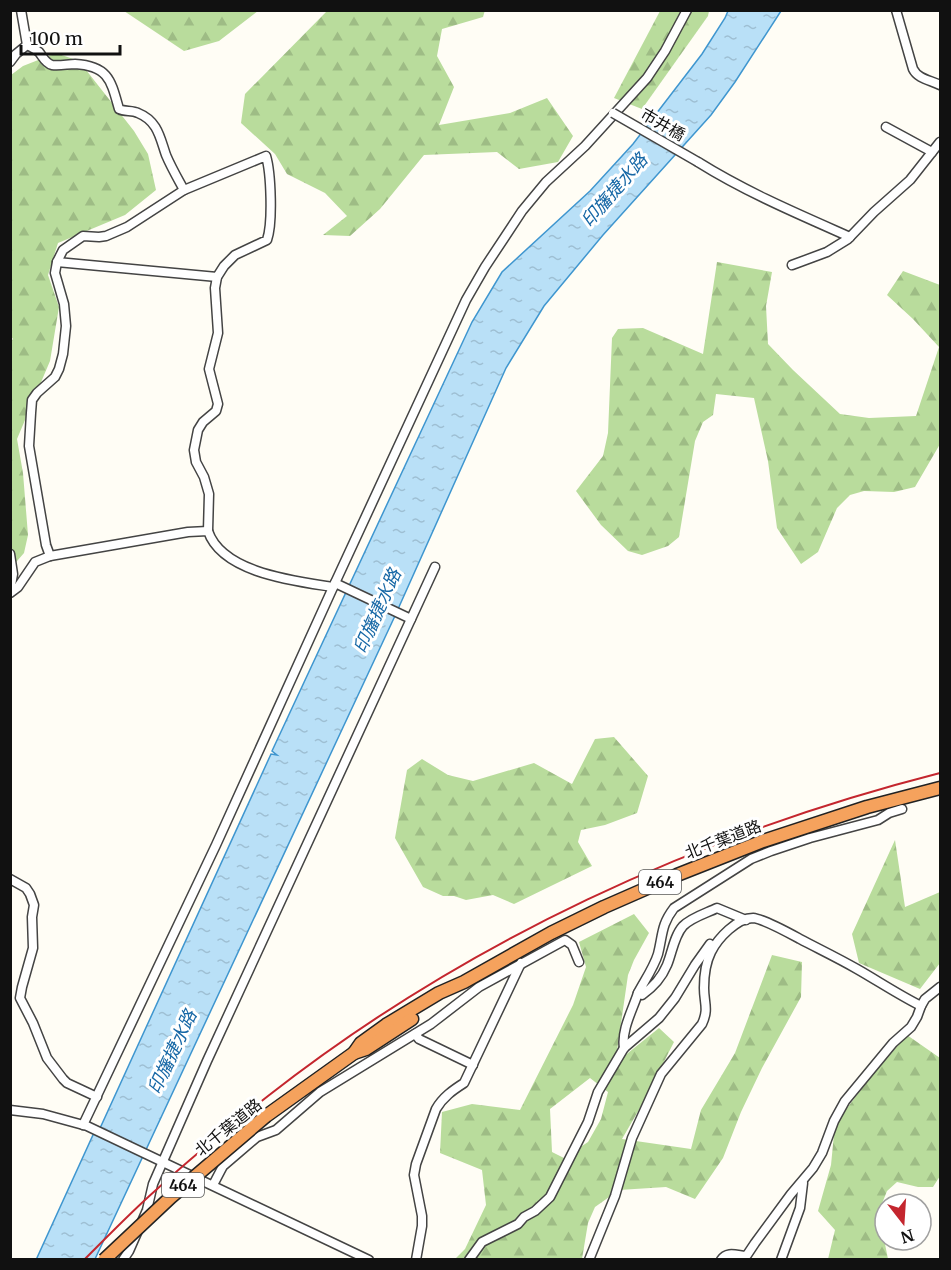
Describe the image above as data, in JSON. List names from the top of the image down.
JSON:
{
  "streets": {
    "highway": ["北千葉道路", "464"],
    "street": ["市井橋"]
  },
  "water": ["印旛捷水路"],
  "scale_bar": "100 m",
  "north": "bottom"
}
